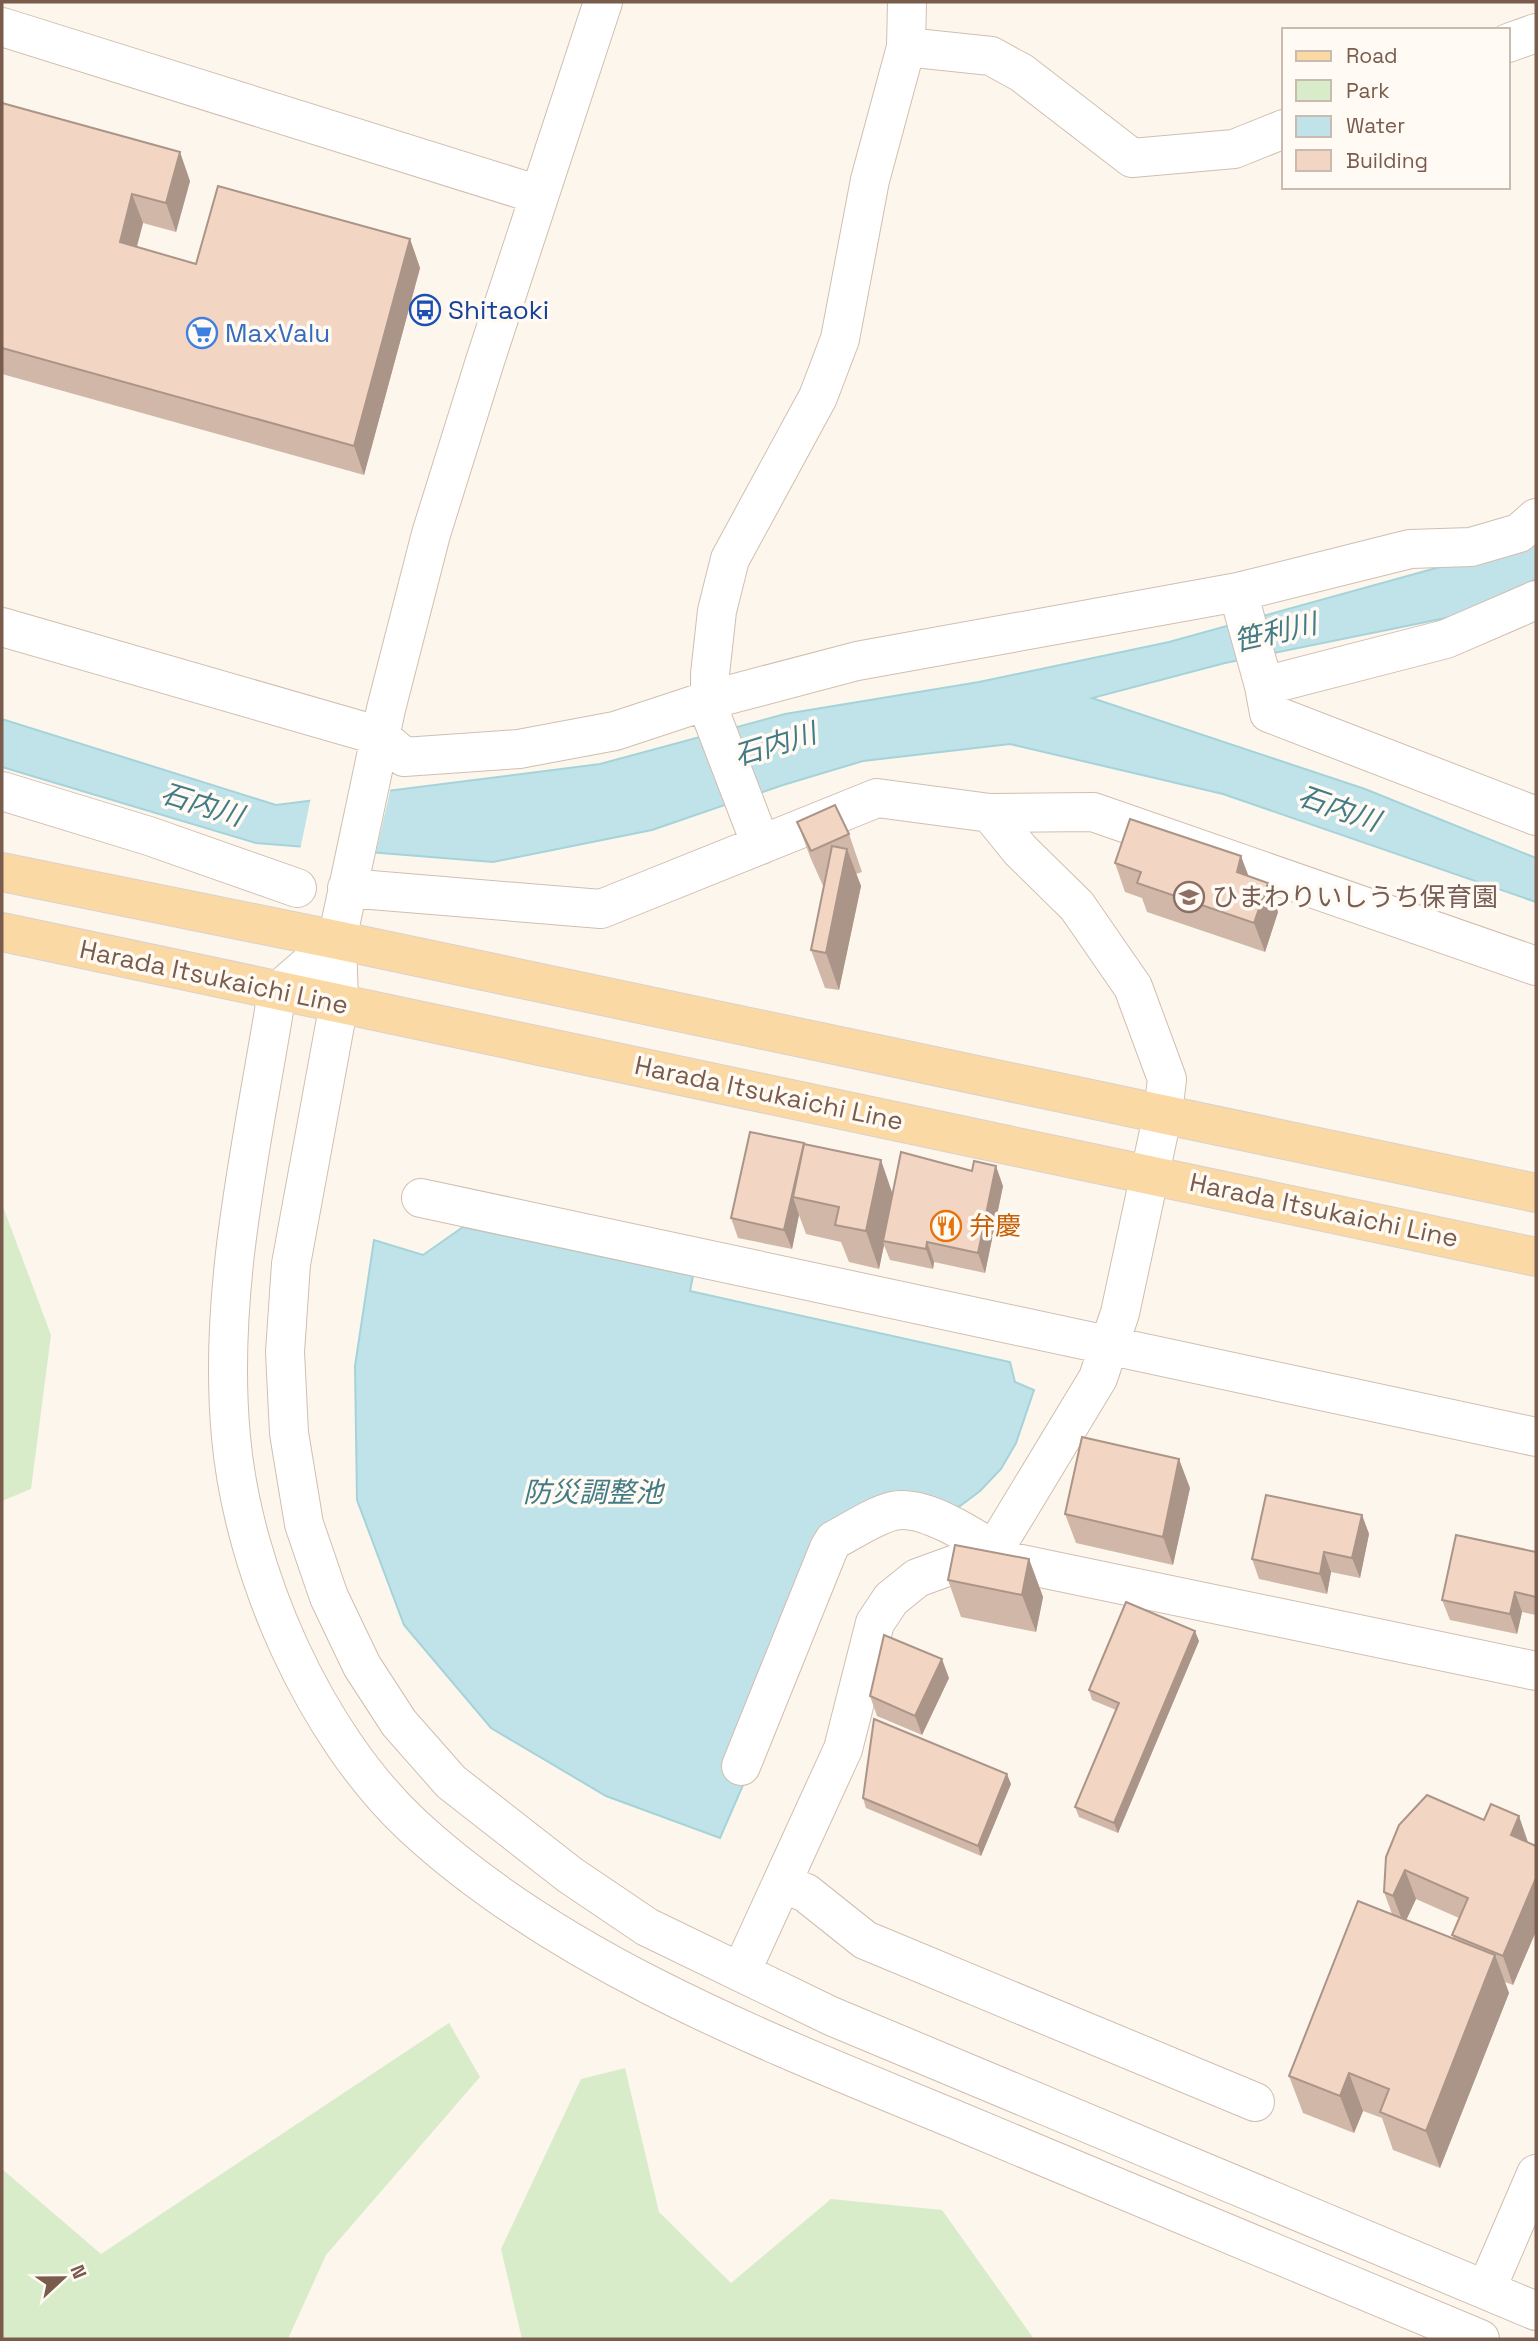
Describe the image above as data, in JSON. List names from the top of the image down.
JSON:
{
  "streets": {
    "main road": ["Harada Itsukaichi Line"]
  },
  "water": ["笹利川", "石内川", "防災調整池"],
  "places": {
    "bus stop": ["Shitaoki"],
    "supermarket": ["MaxValu"],
    "school or university": ["ひまわりいしうち保育園"],
    "restaurant": ["弁慶"]
  },
  "legend": [
    "Road",
    "Park",
    "Water",
    "Building"
  ],
  "north": "right"
}
